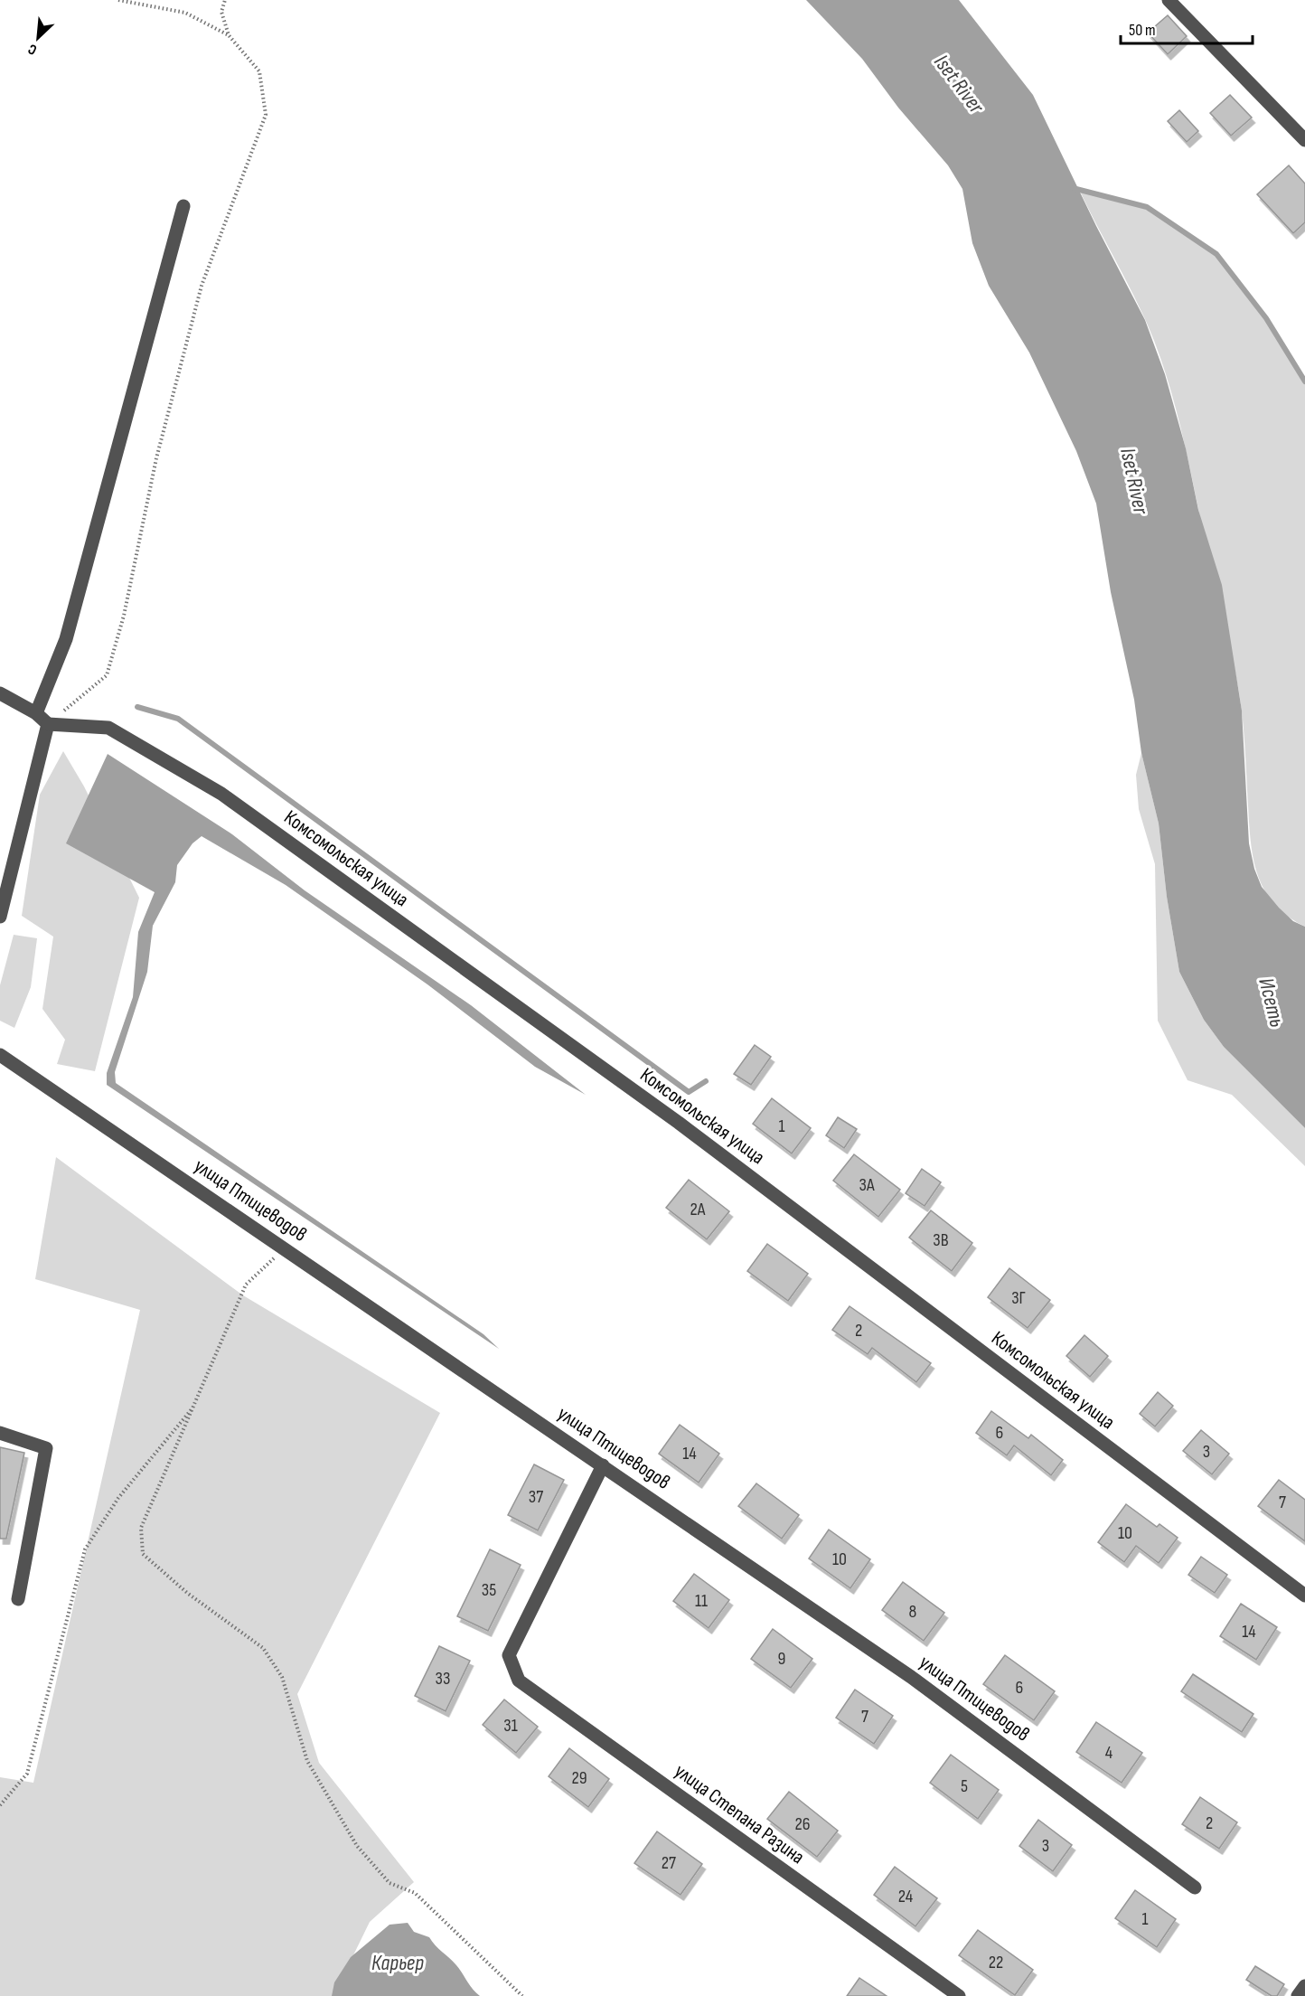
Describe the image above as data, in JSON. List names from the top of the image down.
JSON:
{
  "streets": {
    "street": ["Комсомольская улица", "улица Птицеводов", "улица Степана Разина"]
  },
  "crossings": [
    ["улица Птицеводов", "улица Степана Разина"]
  ],
  "water": ["Iset River", "Исеть", "Карьер"],
  "house_numbers": [
    "1",
    "3А",
    "2А",
    "3В",
    "3Г",
    "2",
    "6",
    "3",
    "14",
    "37",
    "7",
    "10",
    "10",
    "35",
    "11",
    "8",
    "14",
    "9",
    "33",
    "6",
    "7",
    "31",
    "4",
    "29",
    "5",
    "2",
    "26",
    "3",
    "27",
    "24",
    "1",
    "22"
  ],
  "scale_bar": "50 m",
  "north": "bottom left"
}
